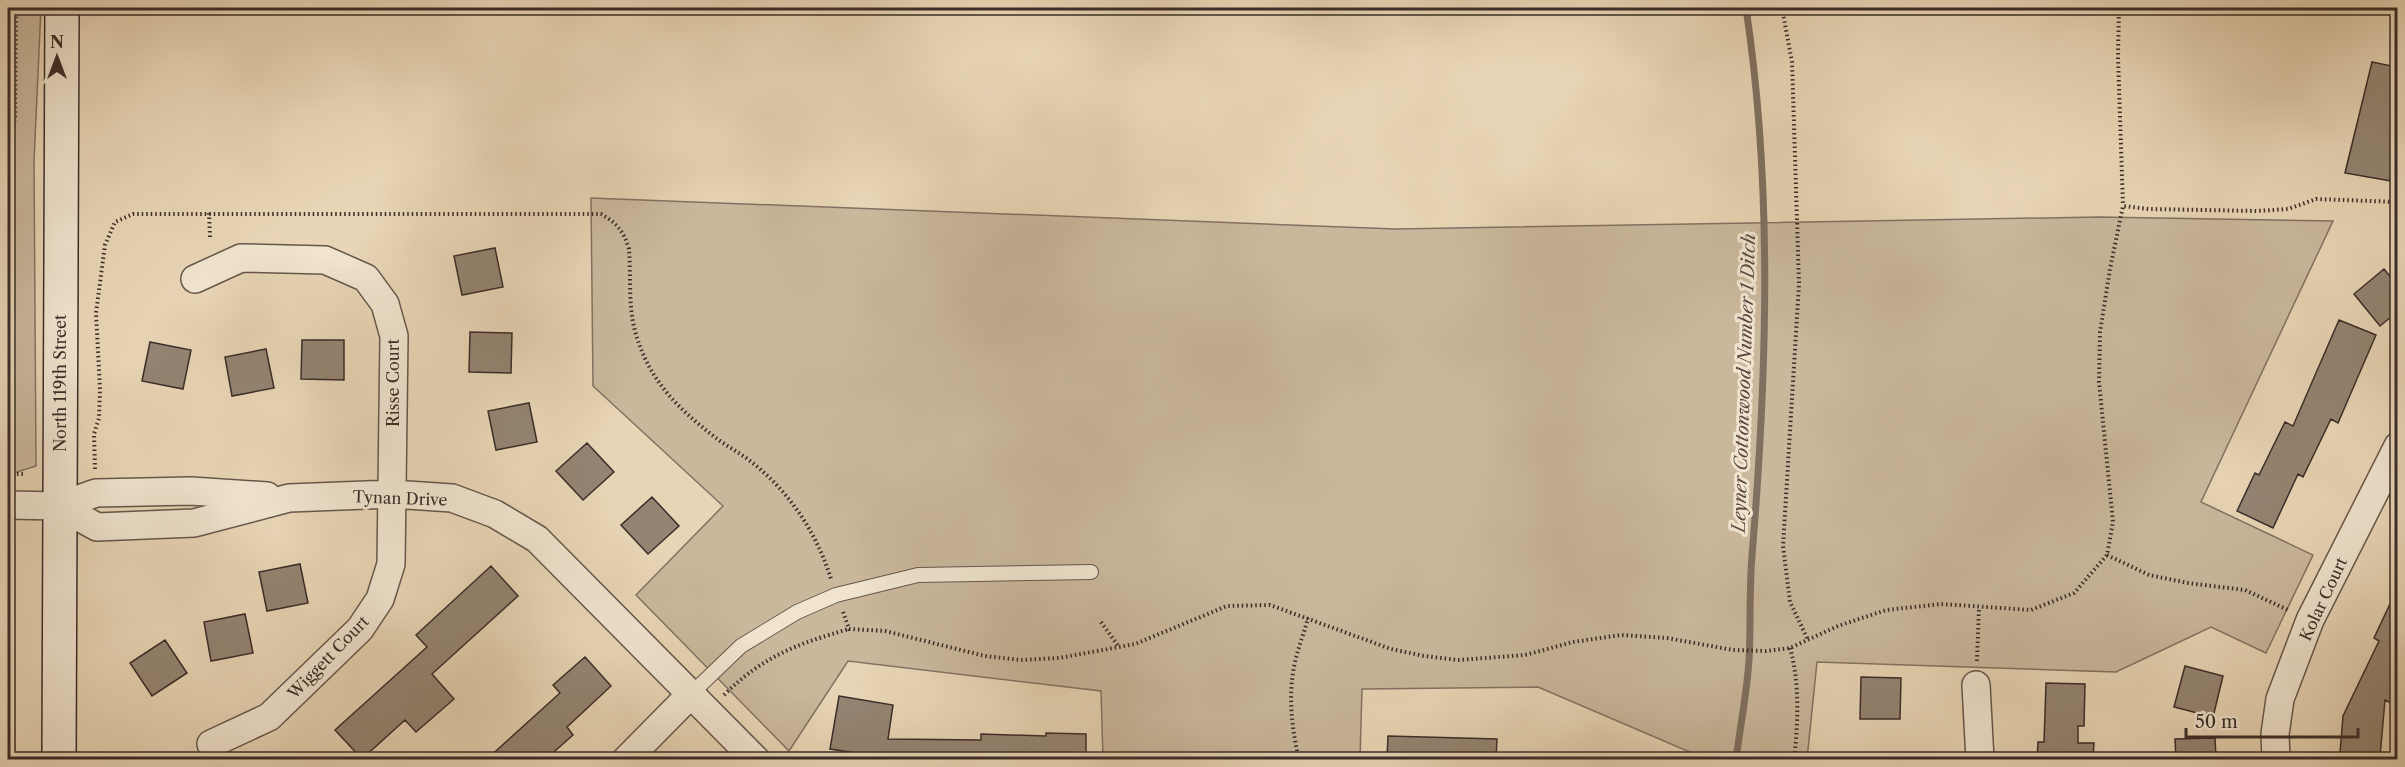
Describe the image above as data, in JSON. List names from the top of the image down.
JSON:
{
  "streets": {
    "street": [
      "North 119th Street",
      "Risse Court",
      "Tynan Drive",
      "Kolar Court",
      "Wiggett Court"
    ]
  },
  "crossings": [
    ["North 119th Street", "Tynan Drive"],
    ["Risse Court", "Tynan Drive"],
    ["Risse Court", "Wiggett Court"],
    ["Tynan Drive", "Wiggett Court"]
  ],
  "water": ["Leyner Cottonwood Number 1 Ditch"],
  "scale_bar": "50 m",
  "north": "top"
}
